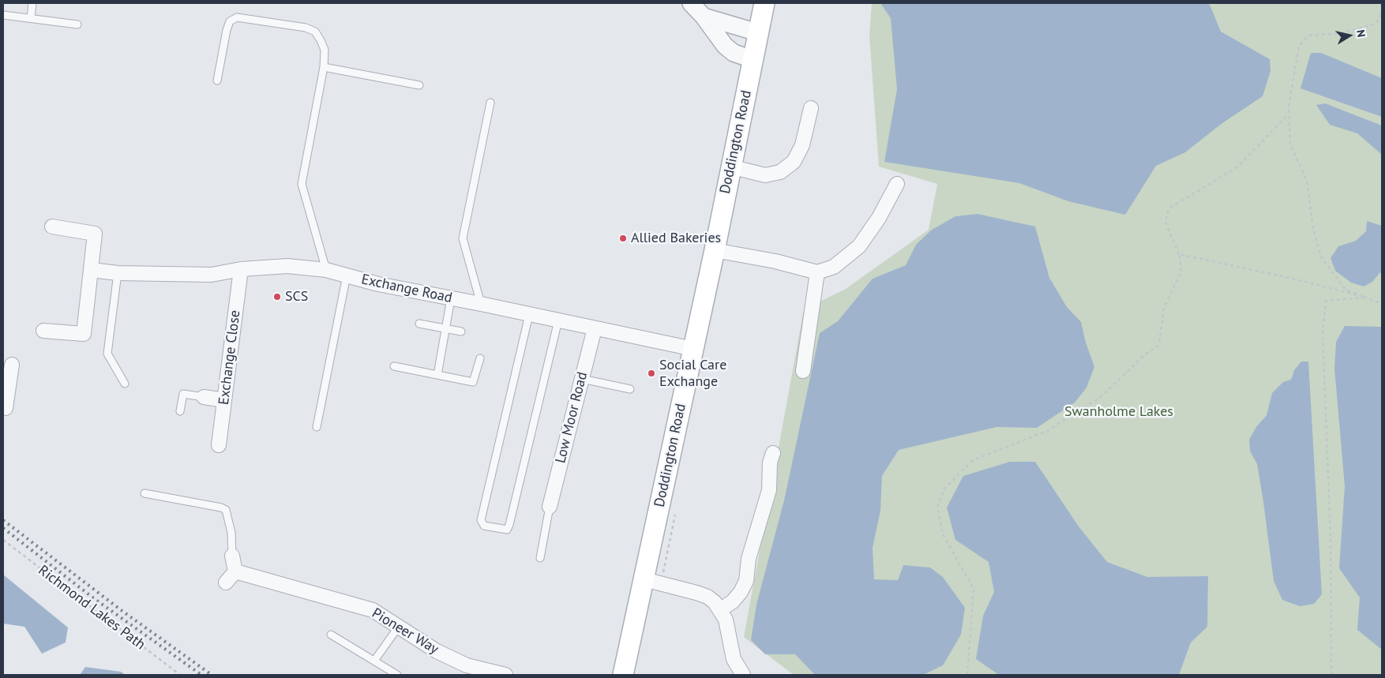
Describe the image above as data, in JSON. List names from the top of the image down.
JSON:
{
  "streets": {
    "main road": ["Doddington Road"],
    "street": [
      "Exchange Road",
      "Exchange Close",
      "Low Moor Road",
      "Pioneer Way"
    ],
    "path": ["Richmond Lakes Path"]
  },
  "crossings": [
    ["Doddington Road", "Exchange Road"],
    ["Exchange Road", "Exchange Close"],
    ["Exchange Road", "Low Moor Road"]
  ],
  "parks": ["Swanholme Lakes"],
  "places": ["Allied Bakeries", "SCS", "Social Care Exchange"],
  "north": "right"
}
